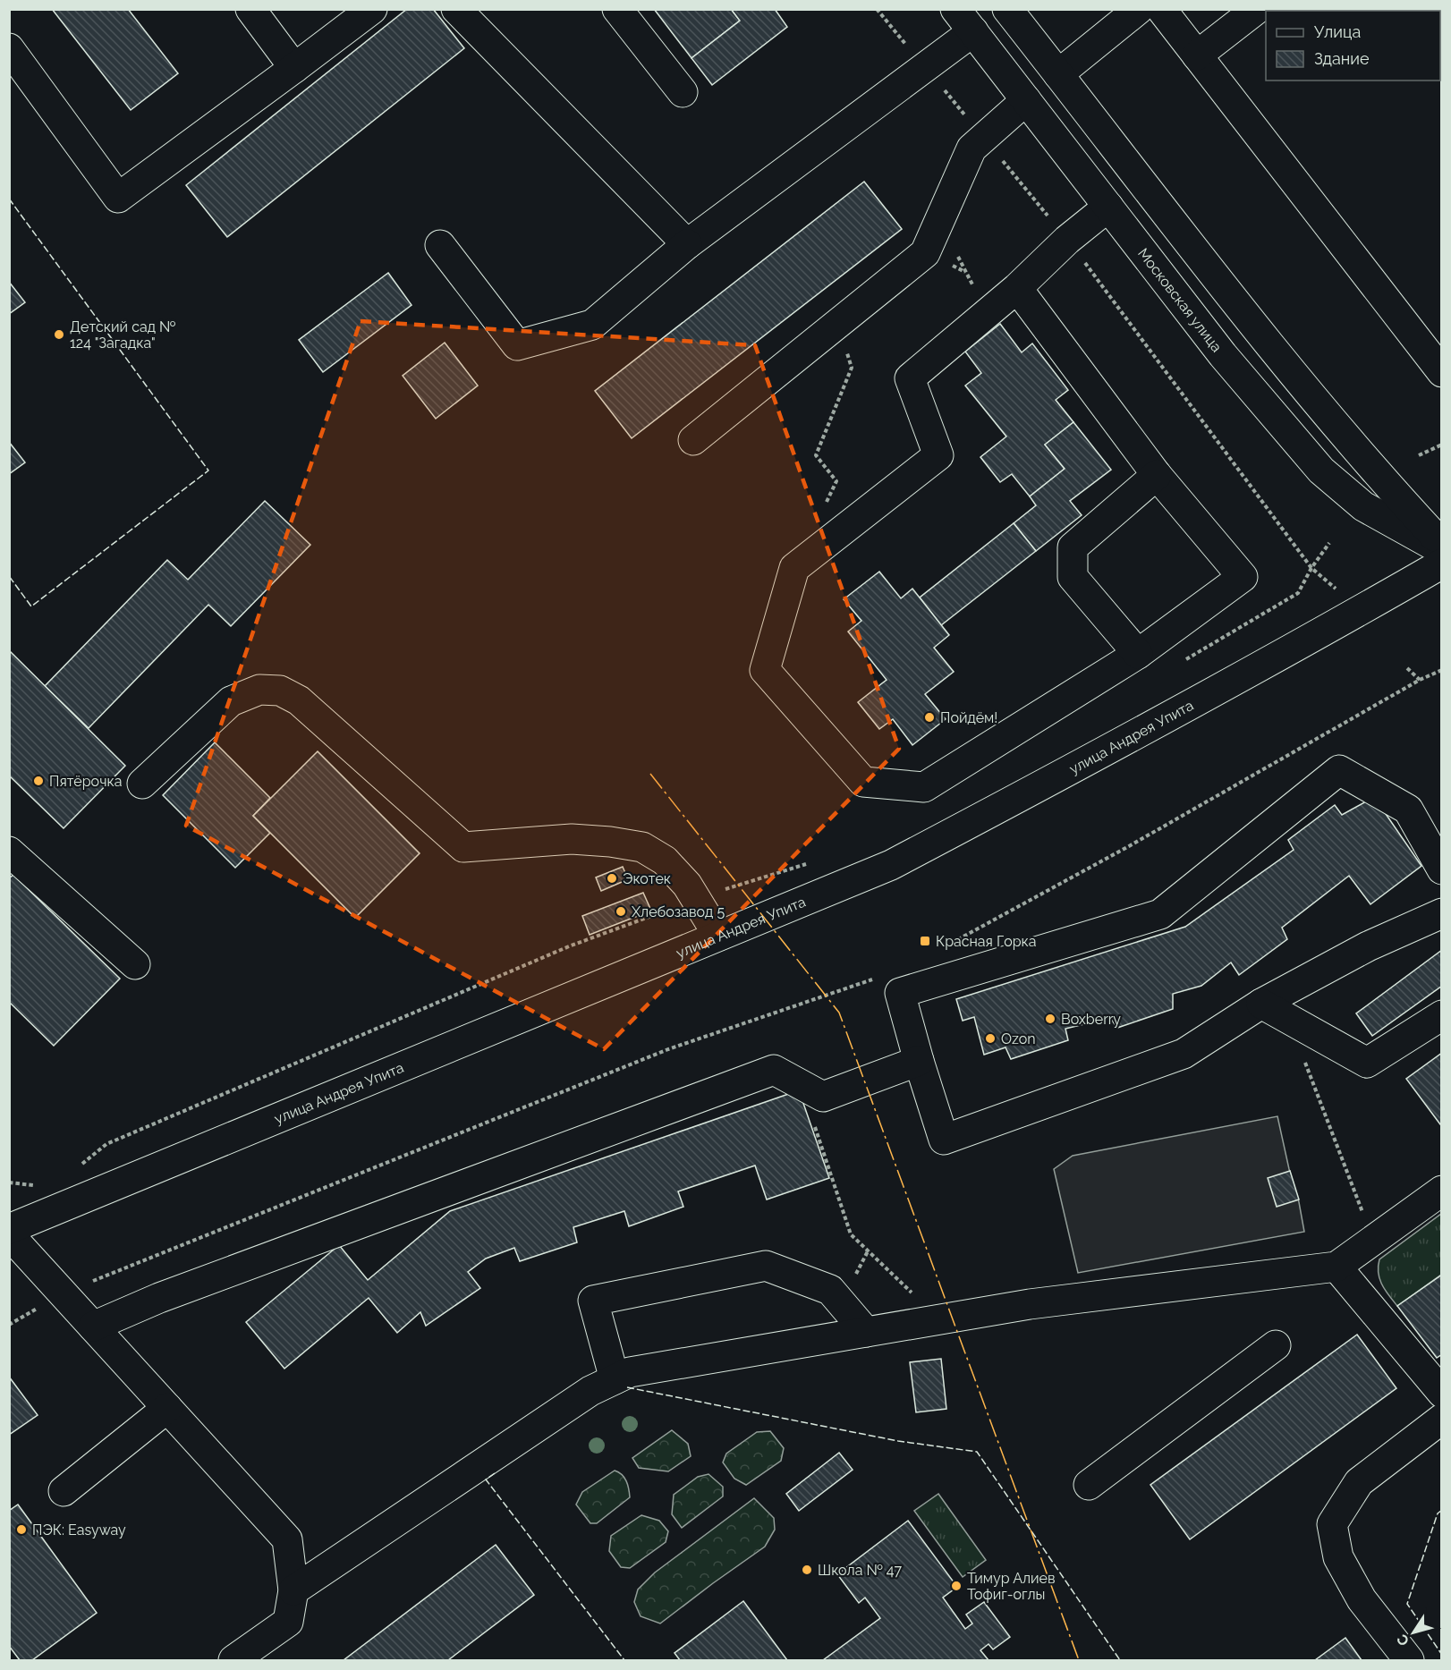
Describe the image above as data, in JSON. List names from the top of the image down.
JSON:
{
  "streets": {
    "main road": ["Московская улица", "улица Андрея Упита"]
  },
  "places": {
    "other": [
      "Детский сад № 124 \"Загадка\"",
      "Пойдём!",
      "Пятёрочка",
      "Экотек",
      "Хлебозавод 5",
      "Boxberry",
      "Ozon",
      "ПЭК: Easyway",
      "Школа № 47",
      "Тимур Алиев Тофиг-оглы"
    ],
    "transit": ["Красная Горка"]
  },
  "legend": ["Улица", "Здание"],
  "north": "bottom left"
}
